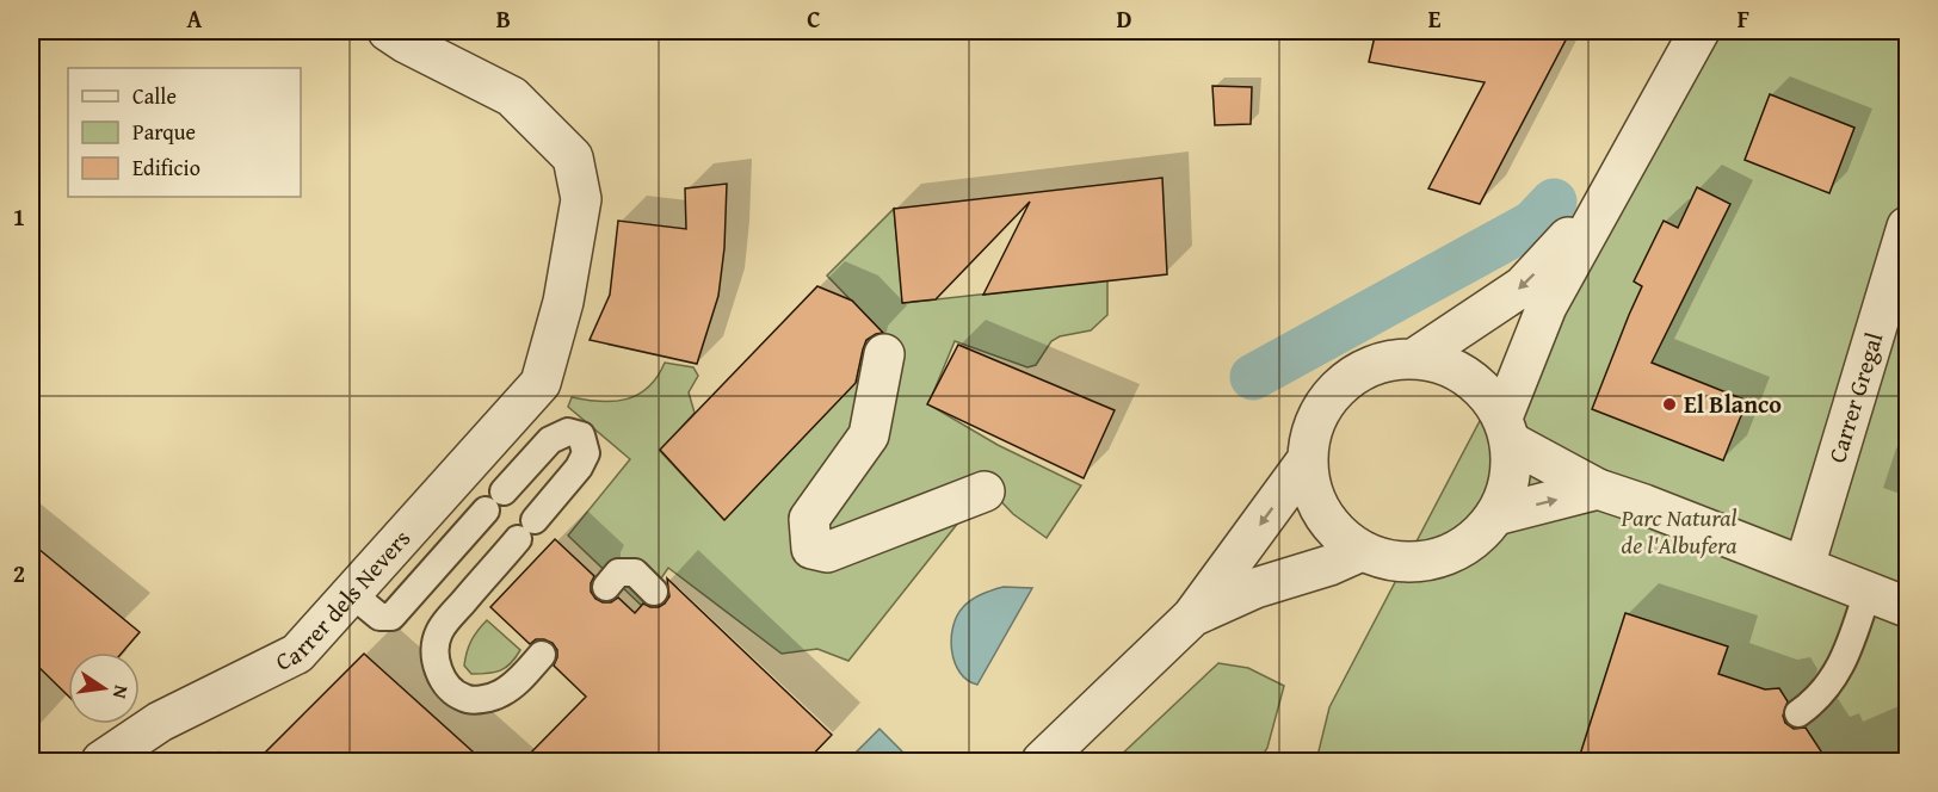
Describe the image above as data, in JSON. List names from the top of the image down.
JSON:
{
  "streets": {
    "street": ["Carrer Gregal", "Carrer dels Nevers"]
  },
  "parks": ["Parc Natural de l'Albufera"],
  "places": ["El Blanco"],
  "legend": ["Calle", "Parque", "Edificio"],
  "north": "right",
  "grid": {
    "columns": [
      "A",
      "B",
      "C",
      "D",
      "E",
      "F"
    ],
    "rows": ["1", "2"]
  }
}
